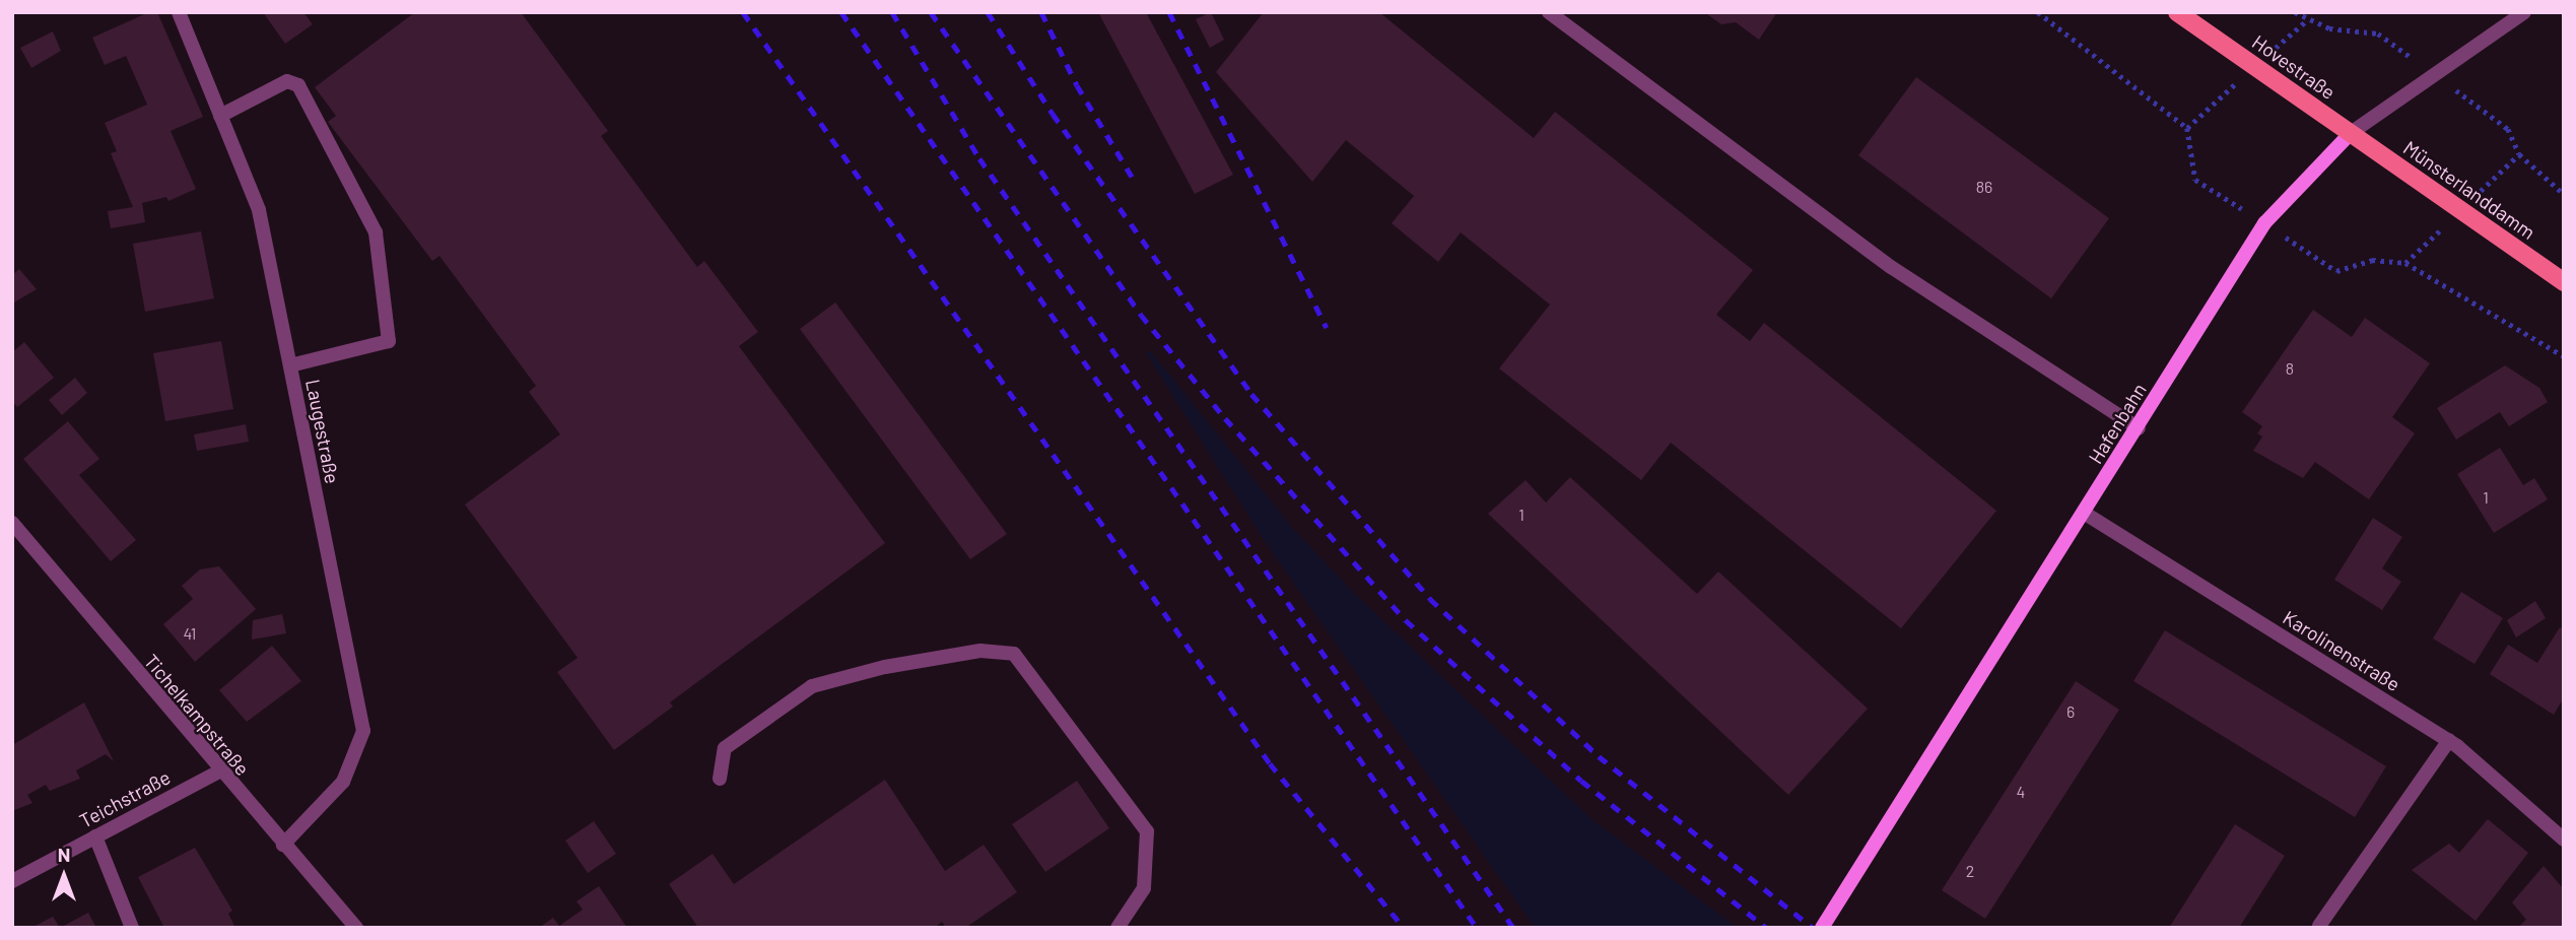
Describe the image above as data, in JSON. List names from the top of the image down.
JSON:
{
  "streets": {
    "main road": ["Hovestraße", "Münsterlanddamm"],
    "street": [
      "Hafenbahn",
      "Laugestraße",
      "Karolinenstraße",
      "Tichelkampstraße",
      "Teichstraße"
    ]
  },
  "crossings": [
    ["Hovestraße", "Münsterlanddamm"],
    ["Hovestraße", "Hafenbahn"],
    ["Münsterlanddamm", "Hafenbahn"],
    ["Hafenbahn", "Karolinenstraße"],
    ["Laugestraße", "Tichelkampstraße"],
    ["Tichelkampstraße", "Teichstraße"]
  ],
  "house_numbers": [
    "86",
    "8",
    "1",
    "1",
    "41",
    "6",
    "4",
    "2"
  ],
  "north": "top"
}
